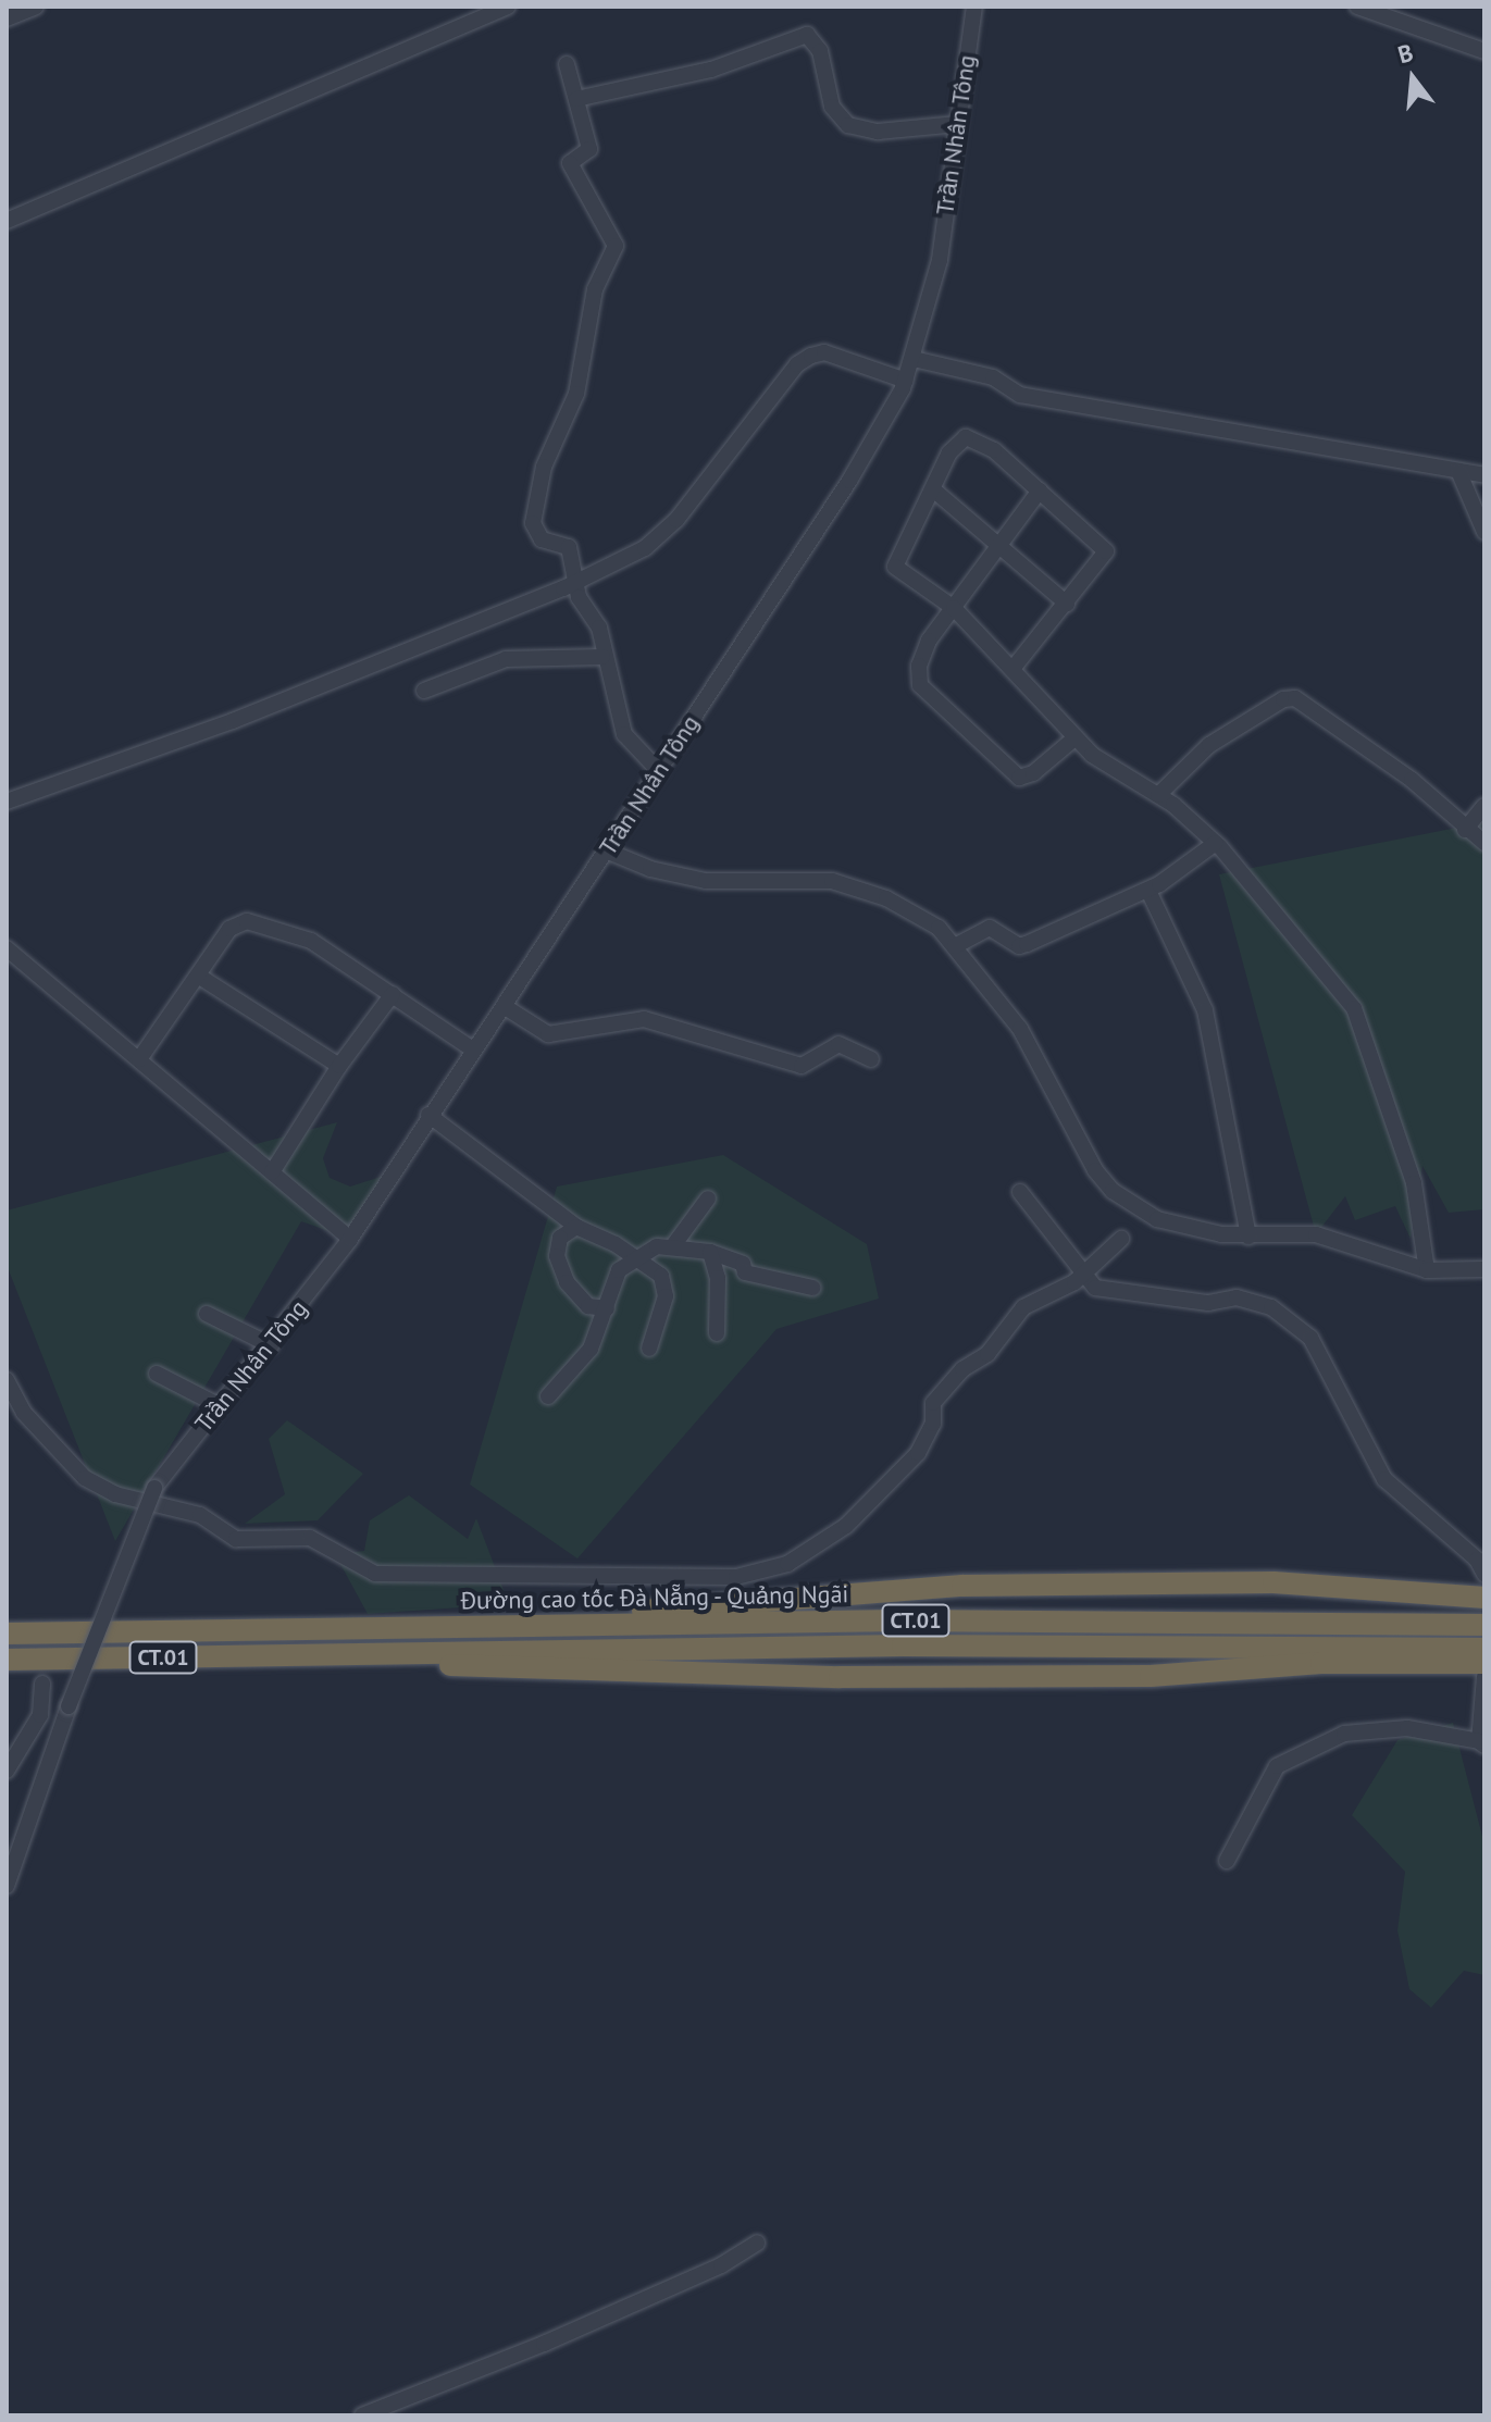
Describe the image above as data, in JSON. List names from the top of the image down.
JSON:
{
  "streets": {
    "highway": ["Đường cao tốc Đà Nẵng - Quảng Ngãi", "CT.01"],
    "street": ["Trần Nhân Tông"]
  },
  "crossings": [
    ["Đường cao tốc Đà Nẵng - Quảng Ngãi", "CT.01"]
  ],
  "north": "top"
}
